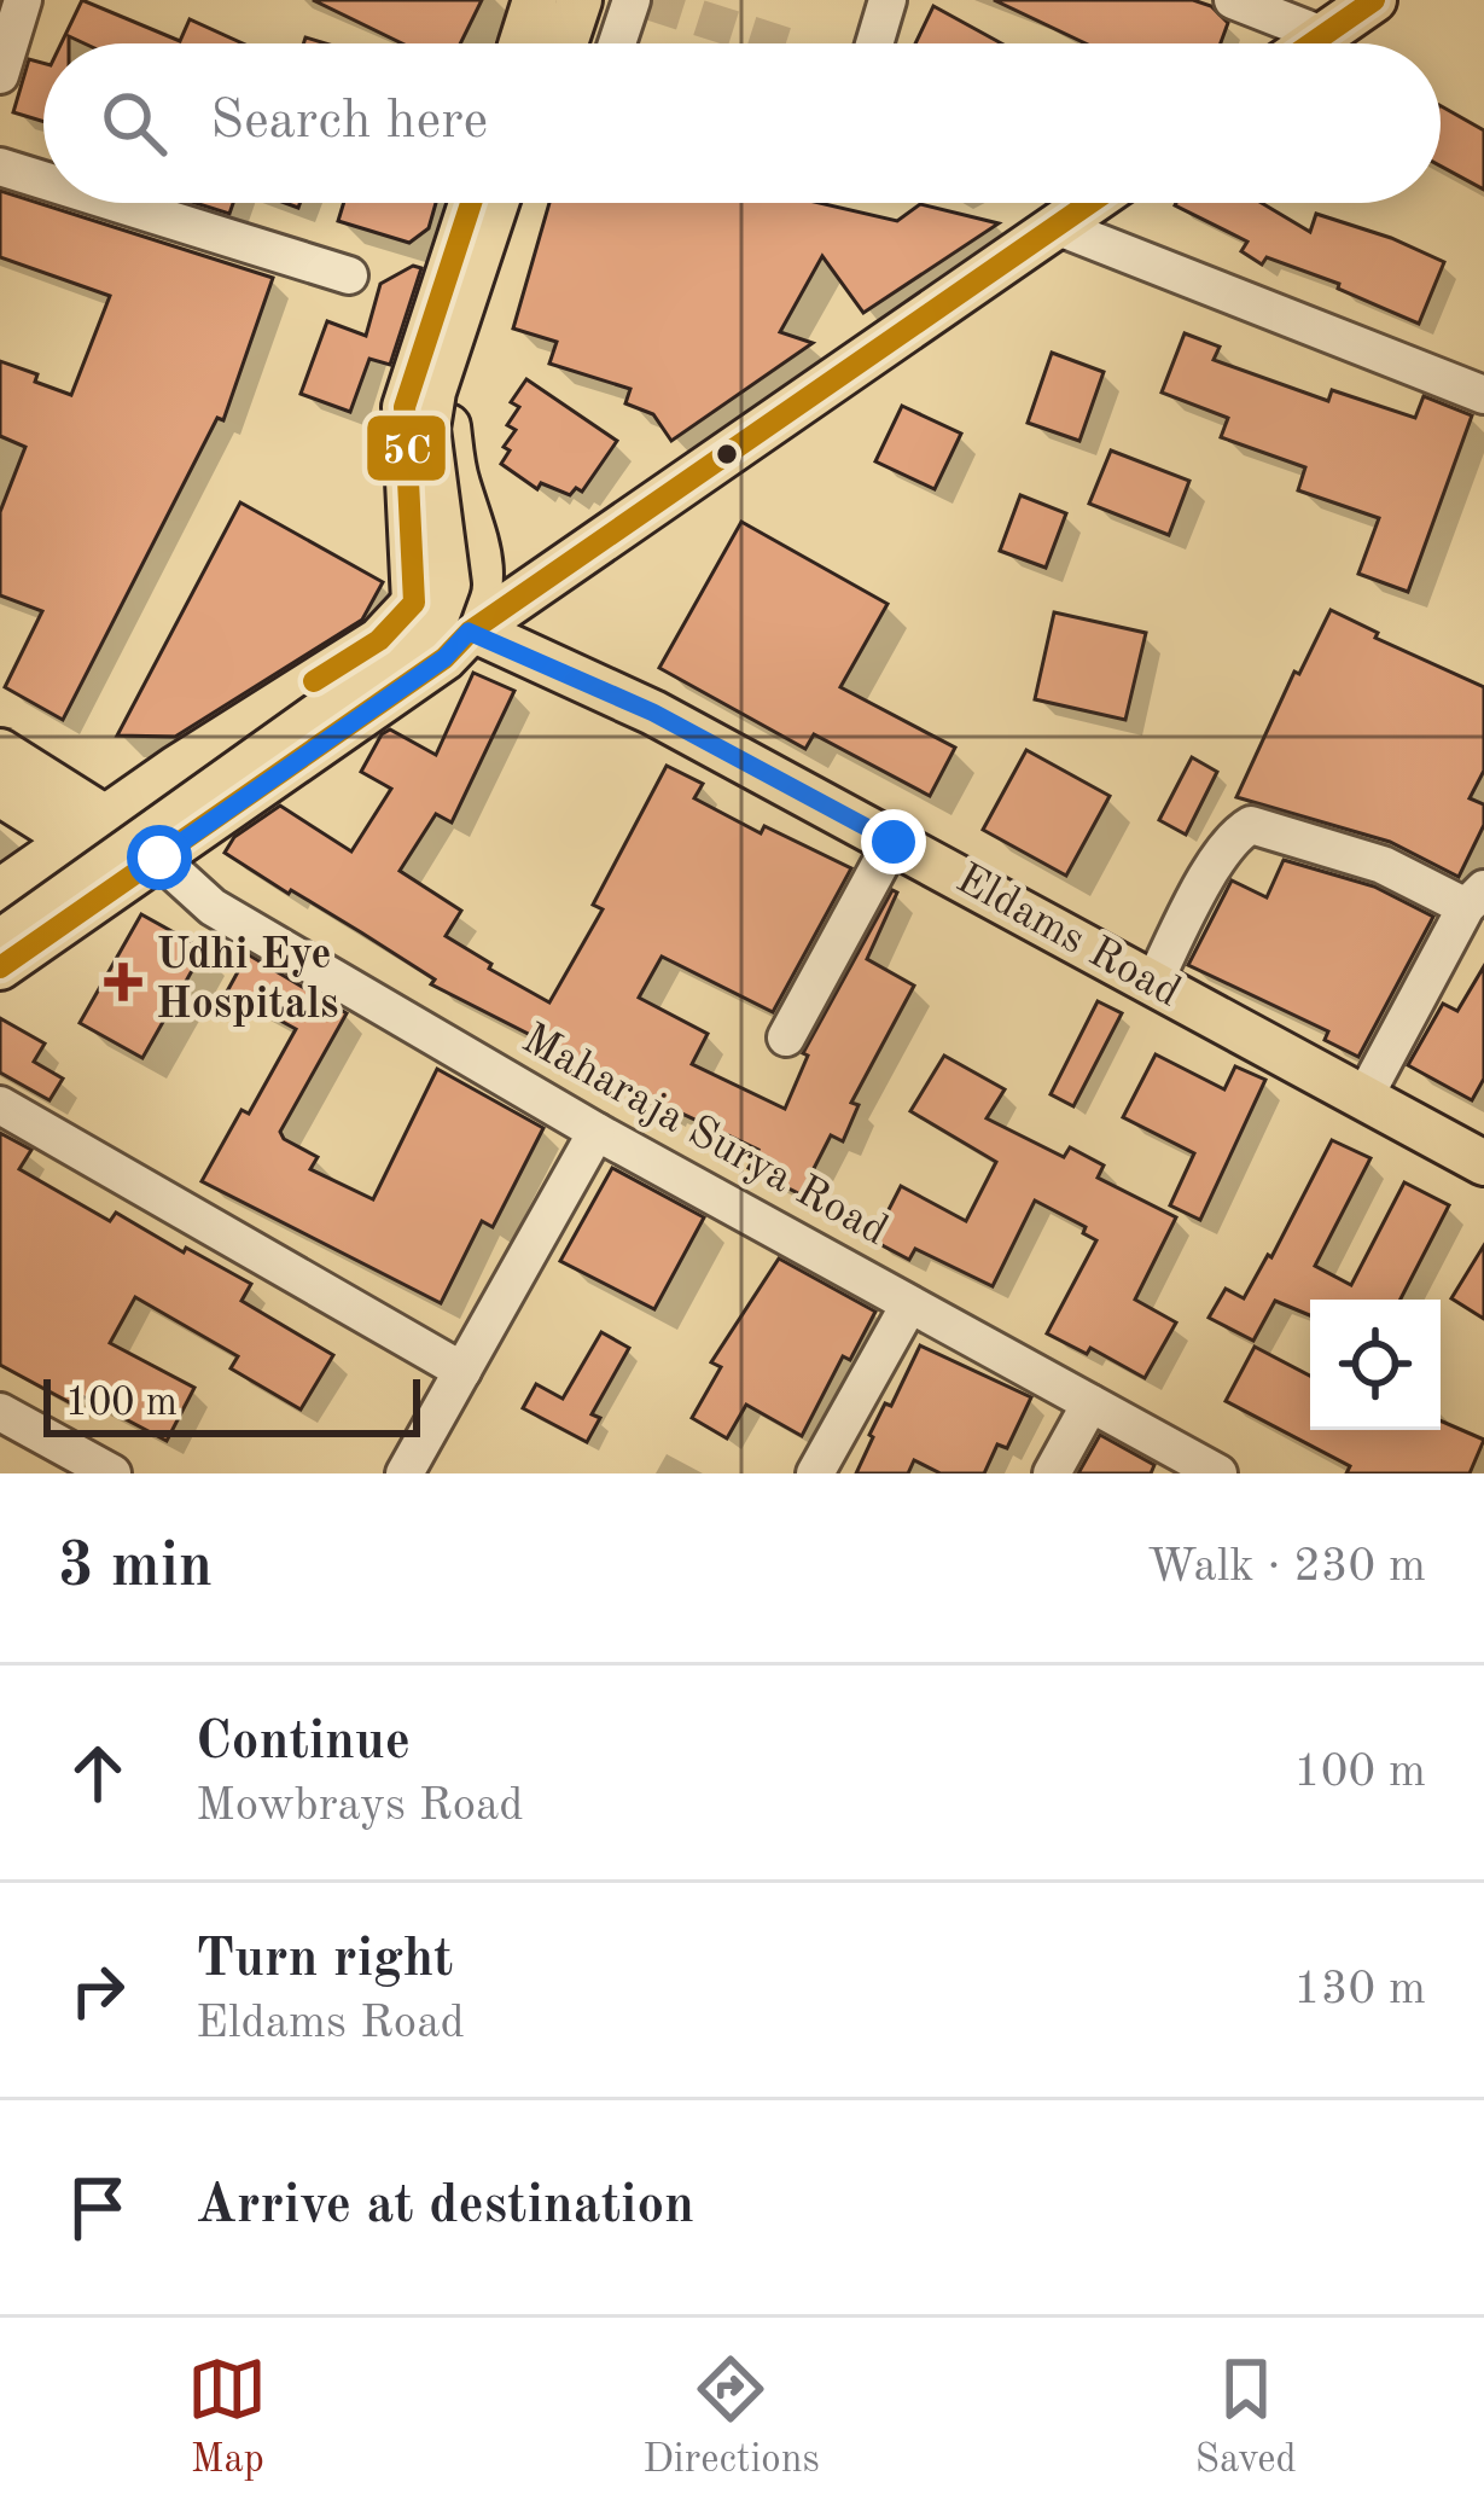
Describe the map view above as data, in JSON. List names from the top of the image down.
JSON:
{
  "streets": {
    "main road": ["Eldams Road"],
    "street": ["Maharaja Surya Road"]
  },
  "places": {
    "health": ["Udhi Eye Hospitals"]
  },
  "lines": ["transit line 5C"],
  "scale_bar": "100 m",
  "page": {
    "search": "Search here",
    "scale": "100 m",
    "heading": ["3 min", "Walk · 230 m"],
    "list": [
      ["Continue", "Mowbrays Road", "100 m"],
      ["Turn right", "Eldams Road", "130 m"],
      "Arrive at destination"
    ],
    "nav": ["Map", "Directions", "Saved"]
  }
}
